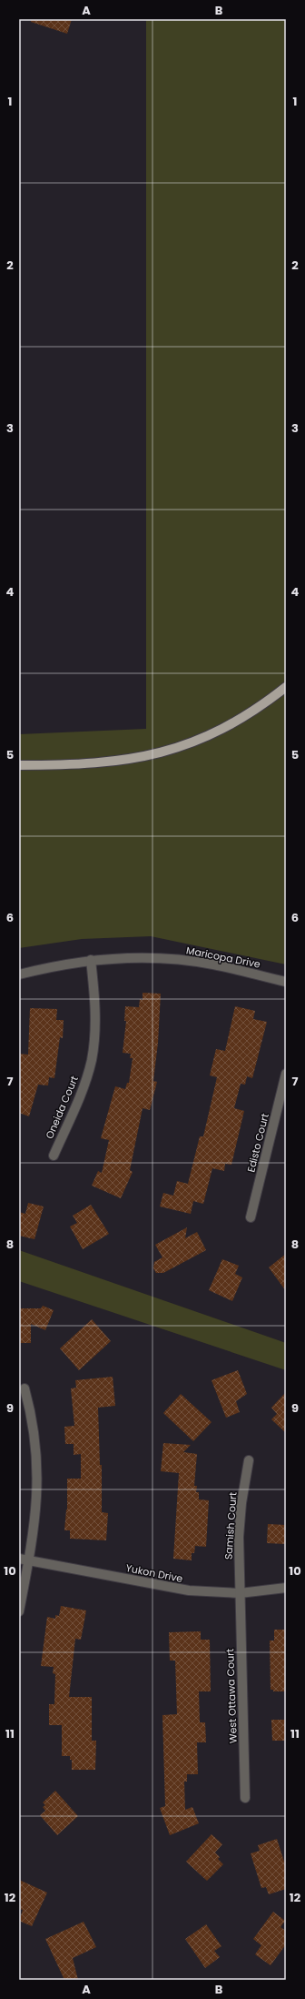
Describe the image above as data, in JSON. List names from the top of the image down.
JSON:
{
  "streets": {
    "street": [
      "Maricopa Drive",
      "Oneida Court",
      "Edisto Court",
      "Samish Court",
      "Yukon Drive",
      "West Ottawa Court"
    ]
  },
  "crossings": [
    ["Maricopa Drive", "Oneida Court"],
    ["Samish Court", "Yukon Drive"],
    ["Samish Court", "West Ottawa Court"],
    ["Yukon Drive", "West Ottawa Court"]
  ],
  "grid": {
    "columns": ["A", "B"],
    "rows": [
      "1",
      "2",
      "3",
      "4",
      "5",
      "6",
      "7",
      "8",
      "9",
      "10",
      "11",
      "12"
    ]
  }
}
